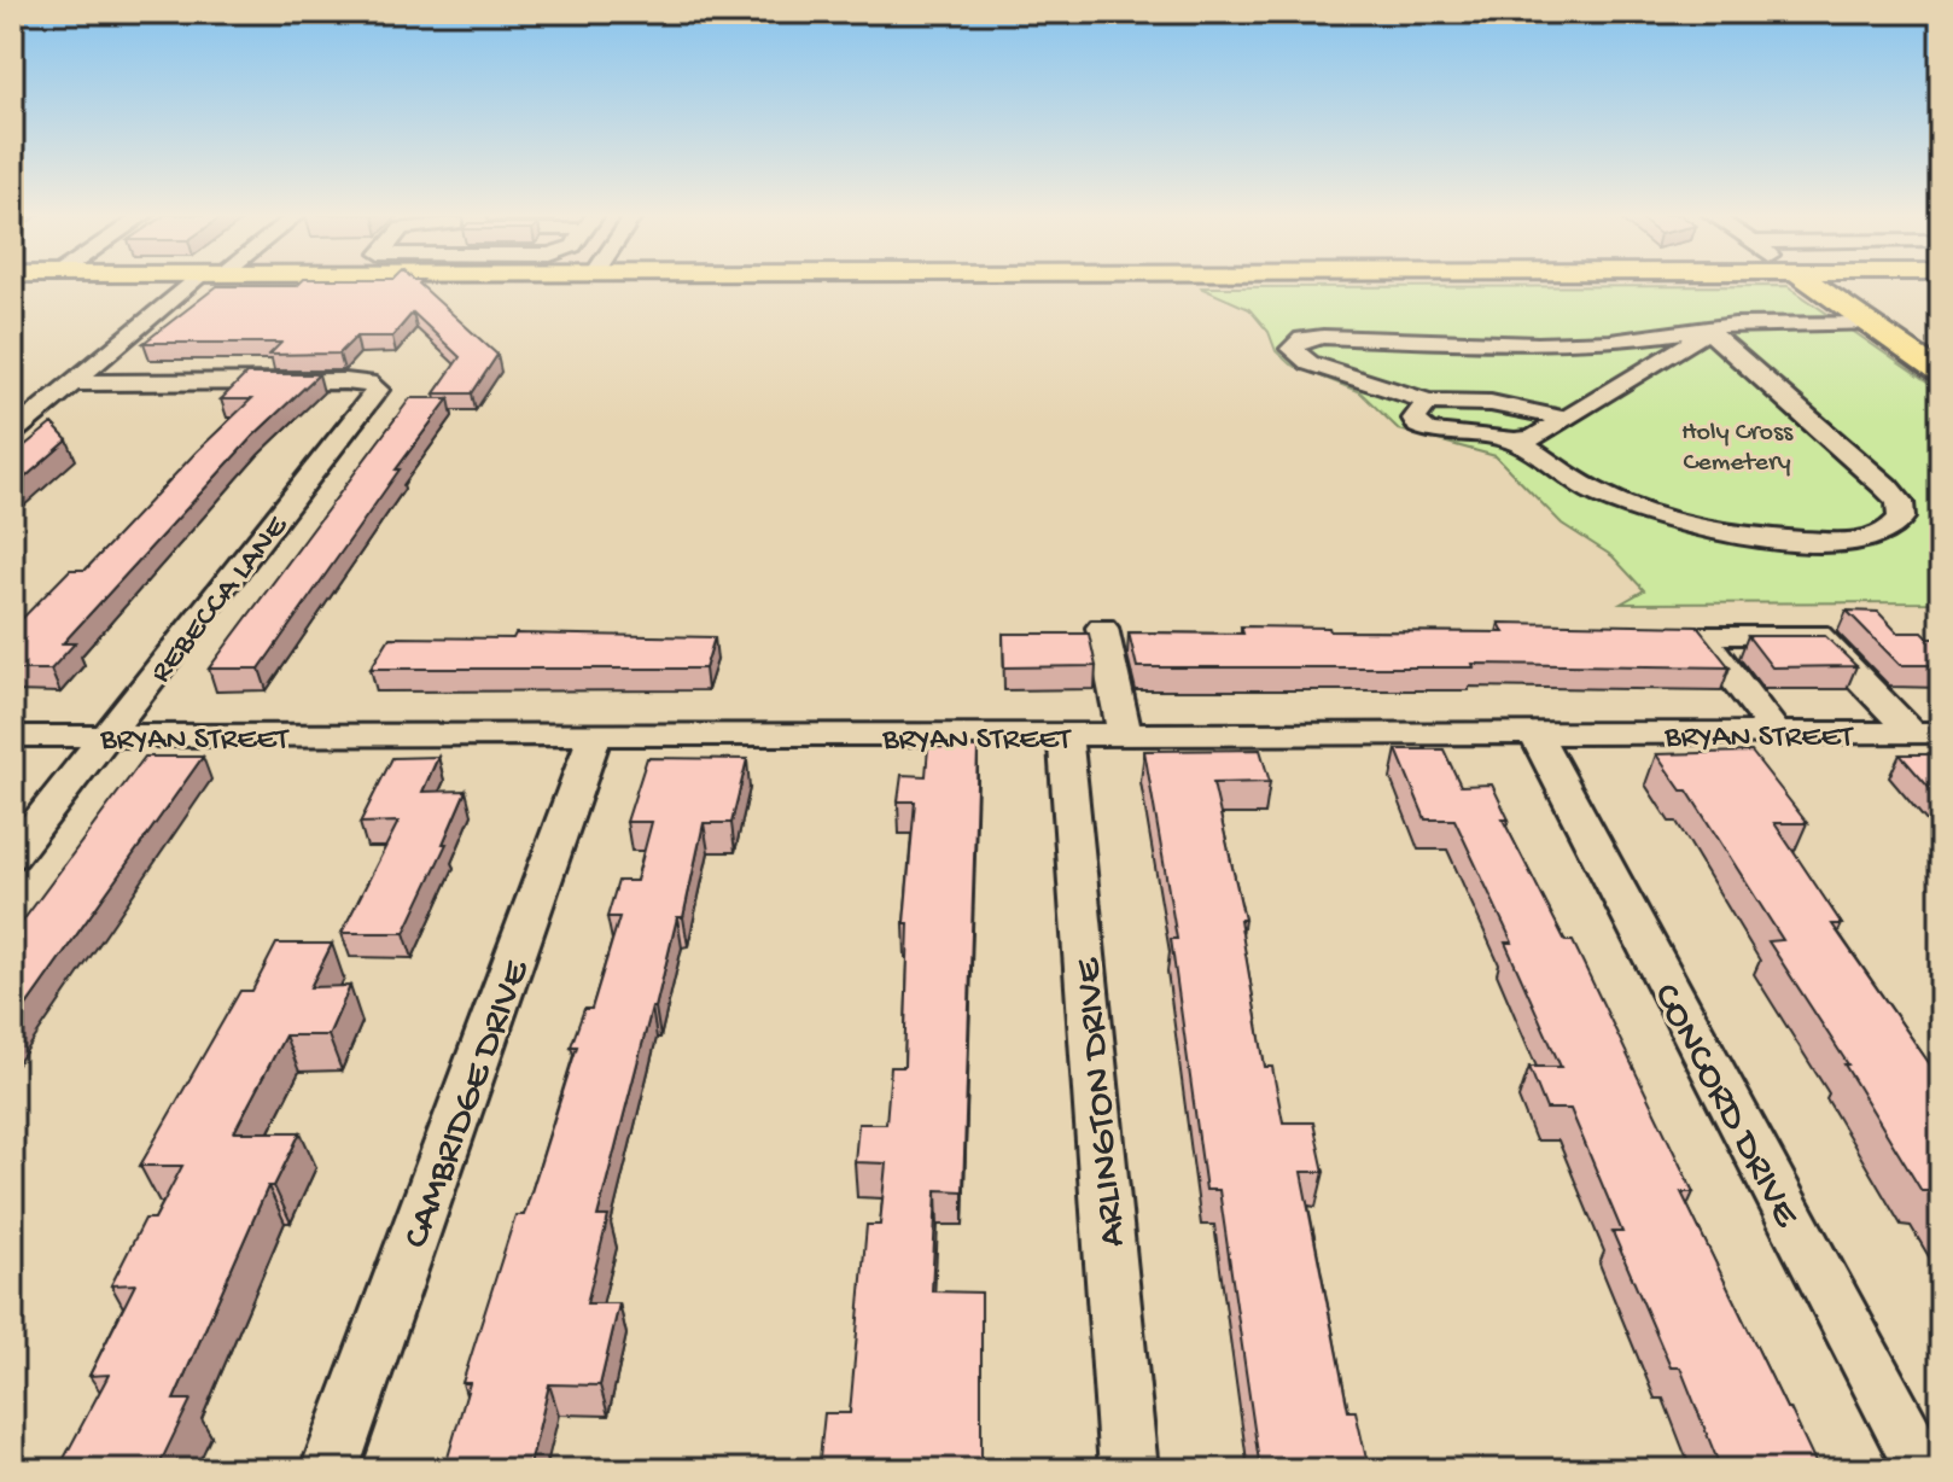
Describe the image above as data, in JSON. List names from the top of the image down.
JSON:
{
  "streets": {
    "street": [
      "REBECCA LANE",
      "BRYAN STREET",
      "CAMBRIDGE DRIVE",
      "ARLINGTON DRIVE",
      "CONCORD DRIVE"
    ]
  },
  "crossings": [
    ["REBECCA LANE", "BRYAN STREET"],
    ["BRYAN STREET", "CAMBRIDGE DRIVE"],
    ["BRYAN STREET", "ARLINGTON DRIVE"],
    ["BRYAN STREET", "CONCORD DRIVE"]
  ],
  "parks": ["Holy Cross Cemetery"]
}
